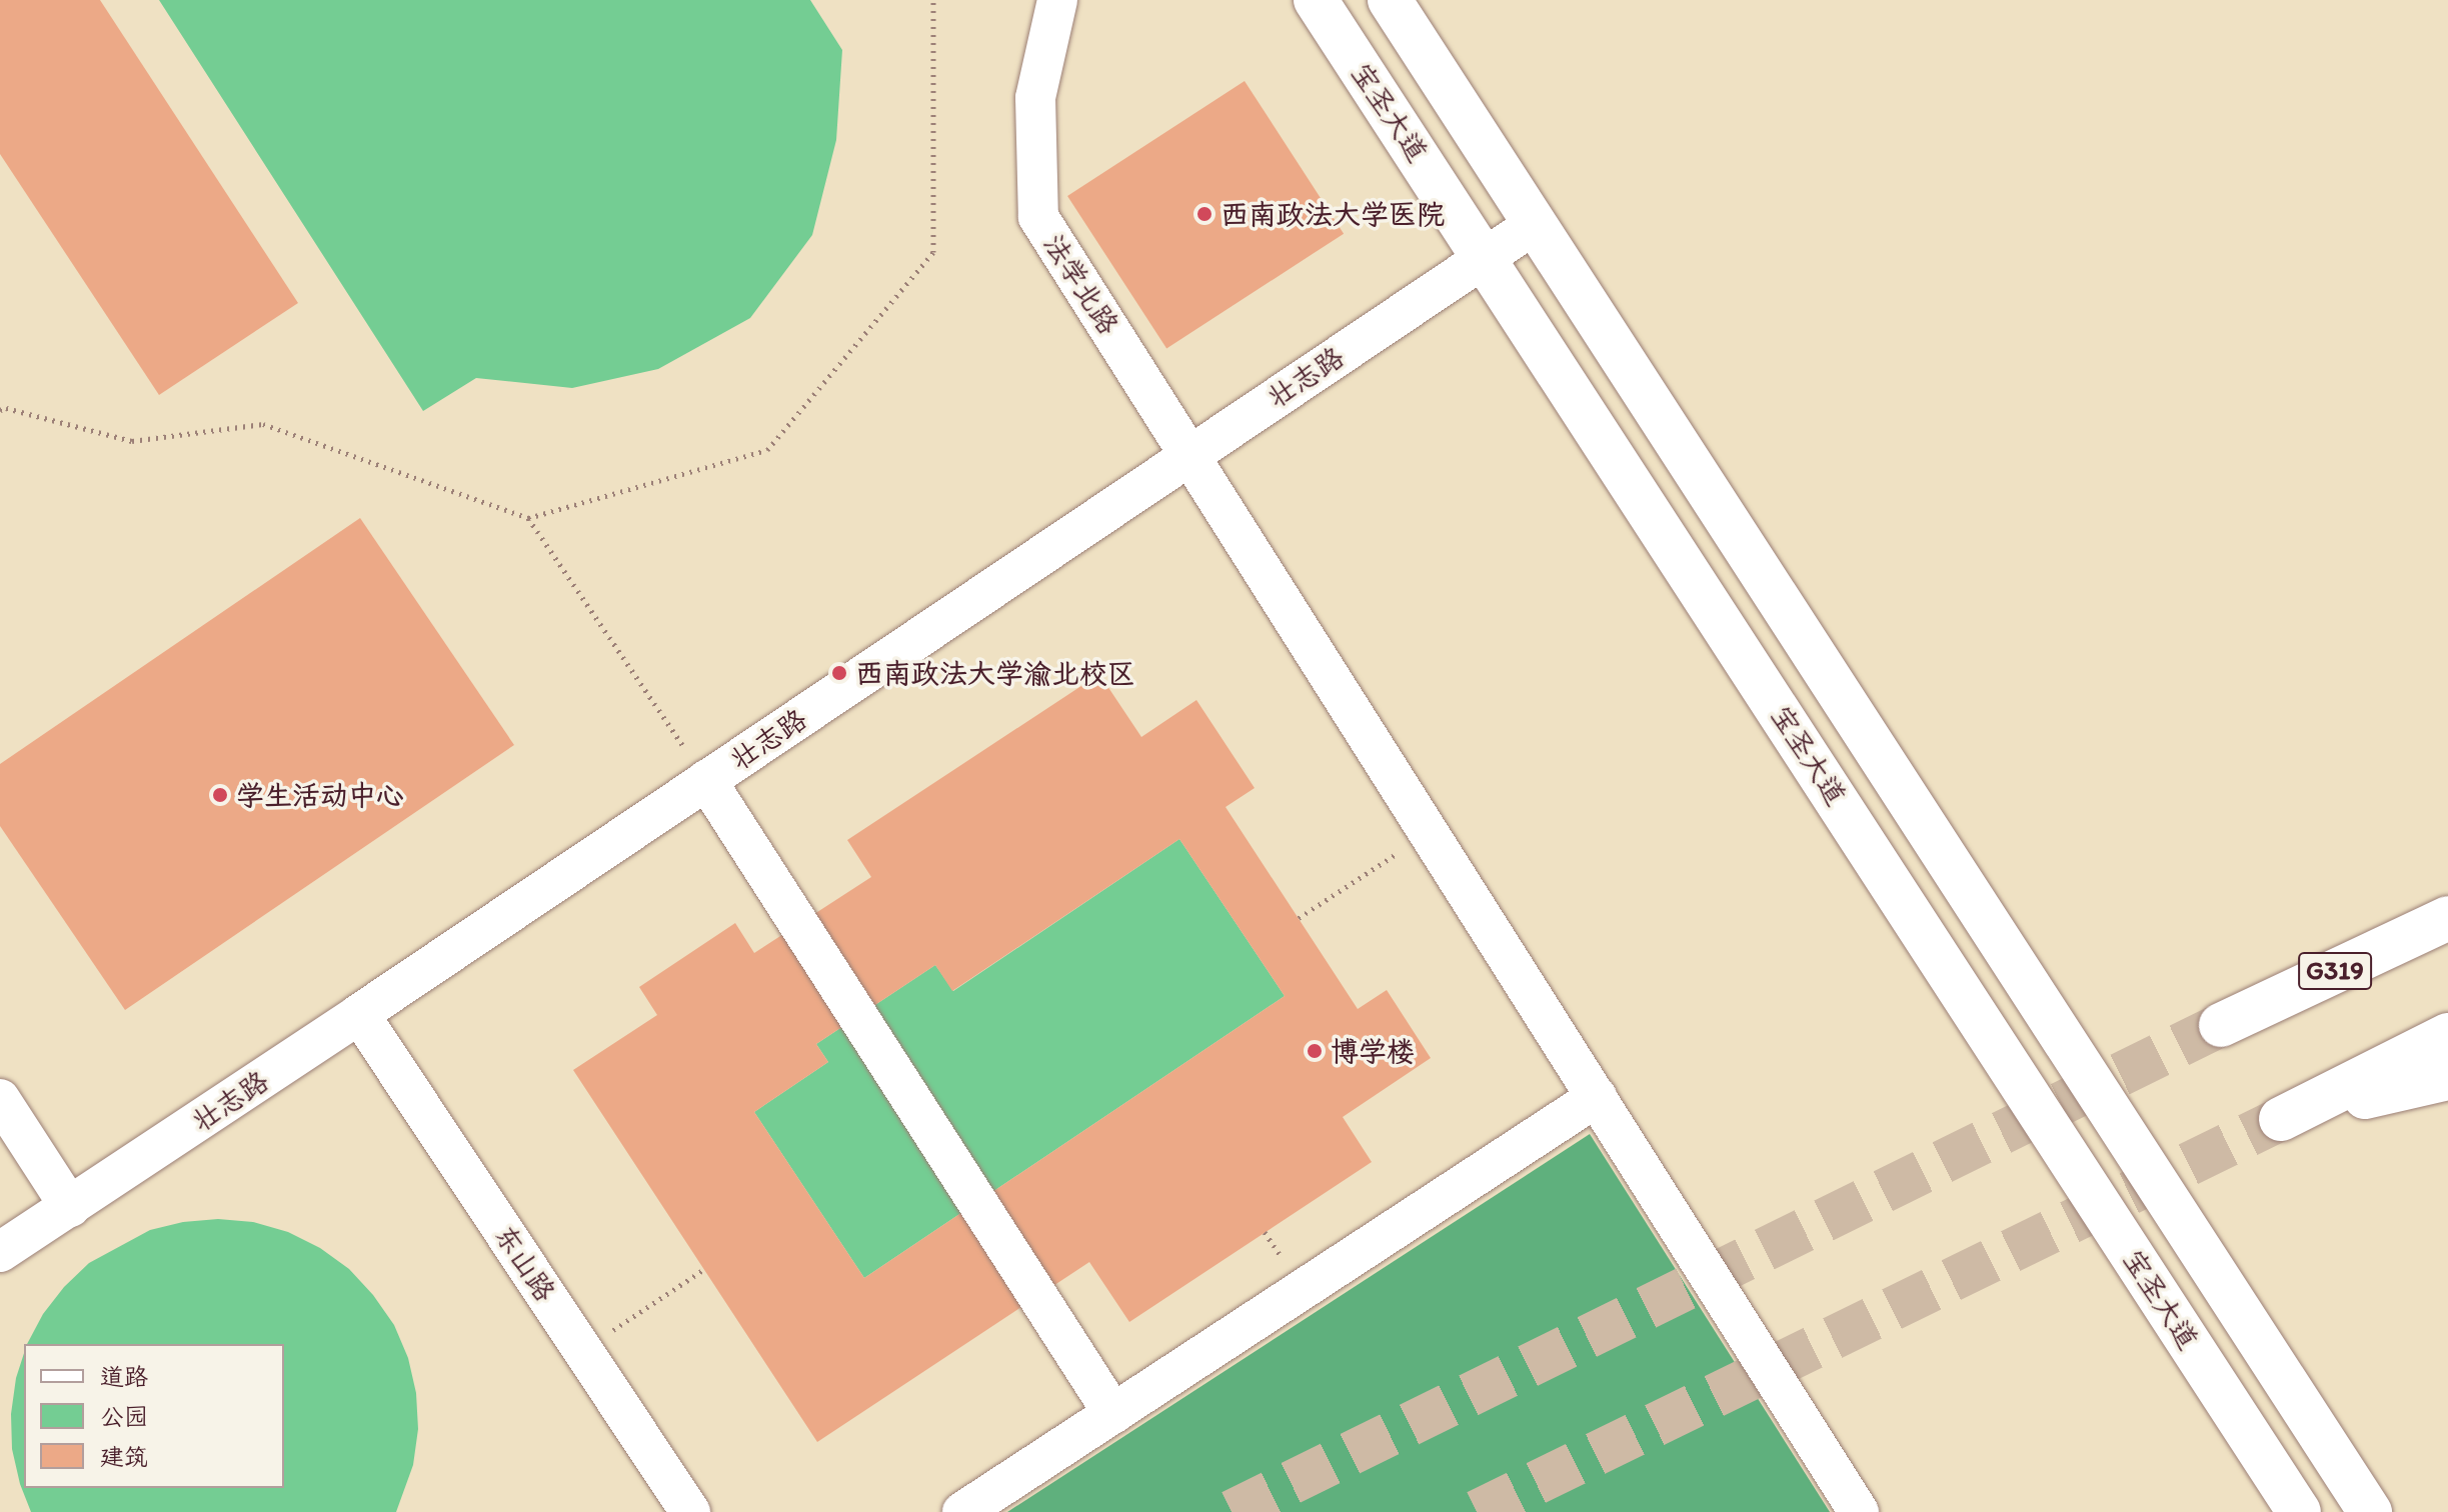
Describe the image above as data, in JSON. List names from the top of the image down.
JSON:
{
  "streets": {
    "main road": ["宝圣大道", "G319"],
    "street": ["法学北路", "壮志路", "东山路"]
  },
  "crossings": [
    ["宝圣大道", "壮志路"],
    ["法学北路", "壮志路"],
    ["壮志路", "东山路"]
  ],
  "places": [
    "西南政法大学医院",
    "西南政法大学渝北校区",
    "学生活动中心",
    "博学楼"
  ],
  "legend": ["道路", "公园", "建筑"]
}
